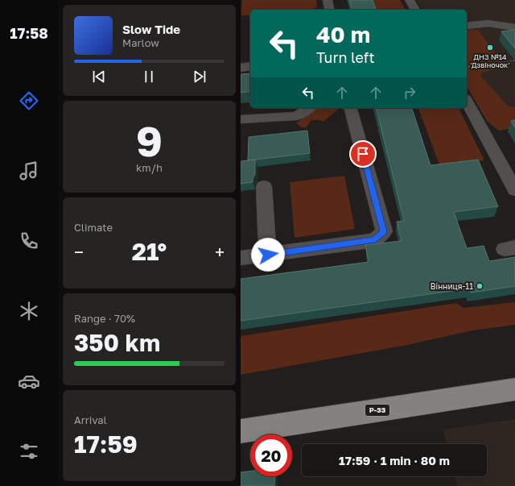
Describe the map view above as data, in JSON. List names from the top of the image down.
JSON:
{
  "streets": {
    "main road": ["Р-33"]
  },
  "places": ["ДНЗ №14 'Дзвіночок'", "Вінниця-11"],
  "page": {
    "tabs": "17:58",
    "turn": ["40 m", "Turn left"],
    "song": ["Slow Tide", "Marlow"],
    "tile": [
      ["9", "km/h"],
      "Climate",
      ["Range · 70%", "350 km"],
      ["Arrival", "17:59"]
    ],
    "heat": ["−", "21°", "+"],
    "limit": "20",
    "trip": "17:59 · 1 min · 80 m"
  }
}
